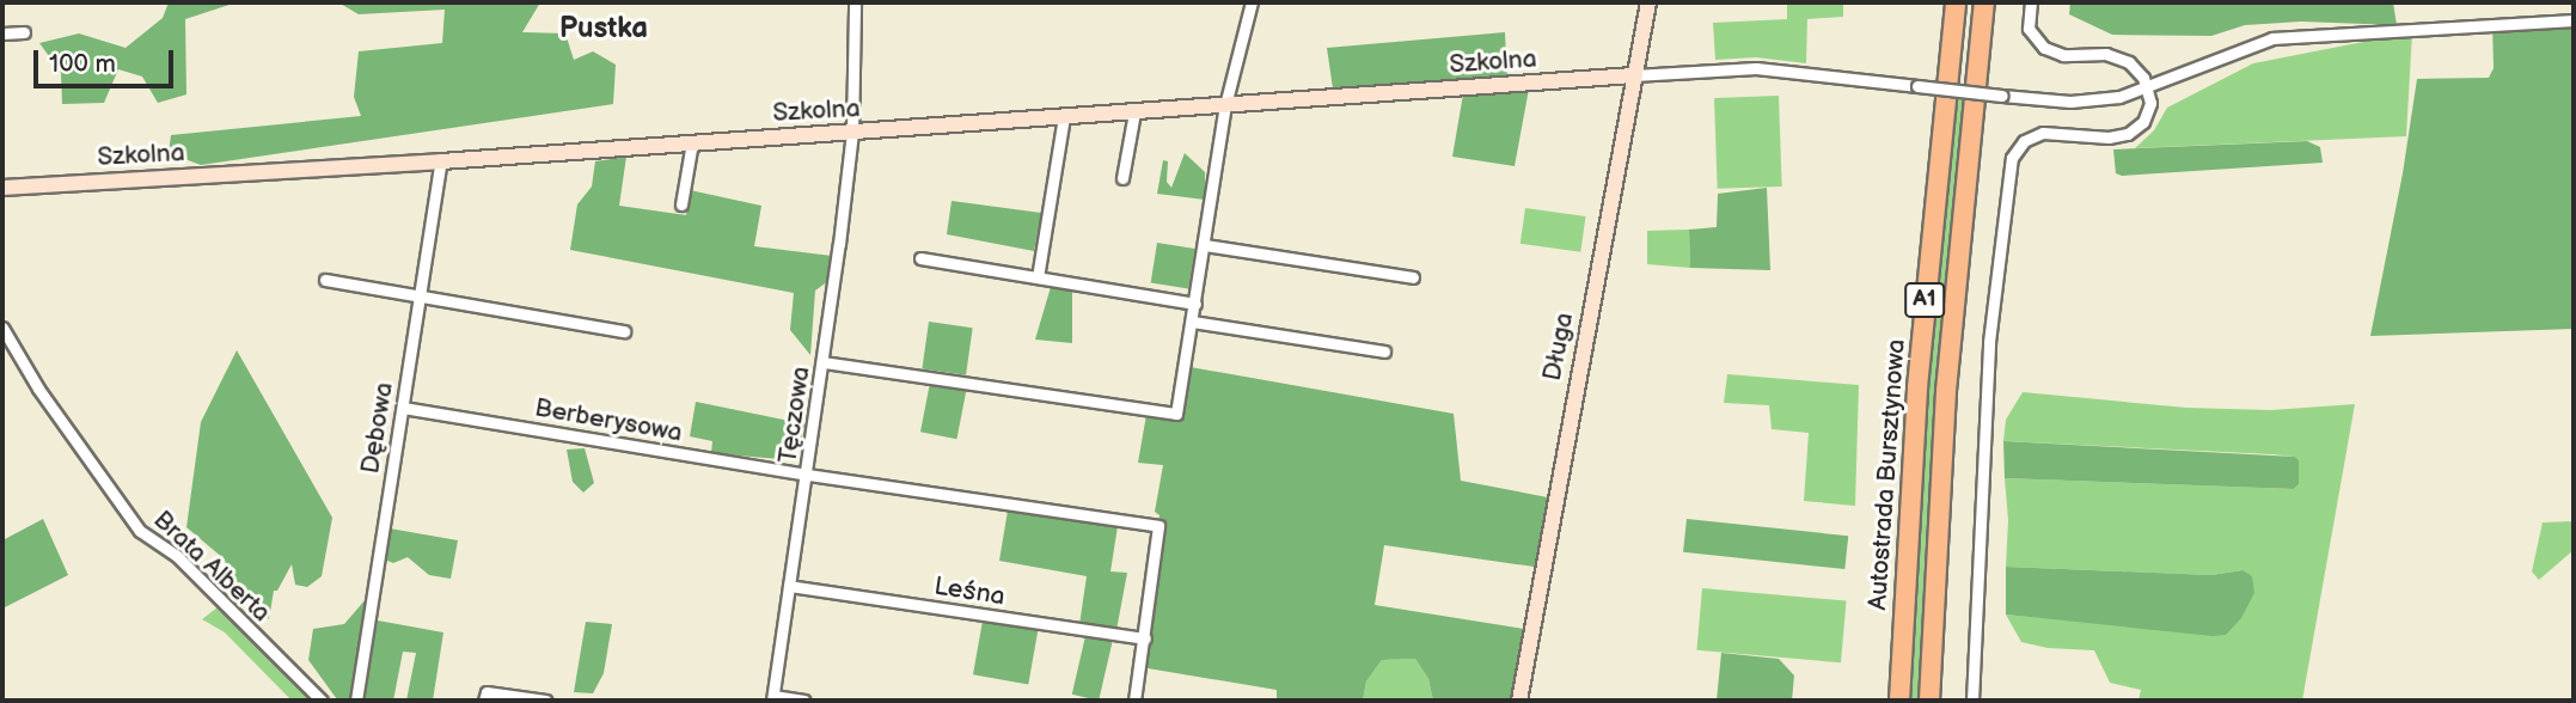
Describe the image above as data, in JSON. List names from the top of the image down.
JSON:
{
  "streets": {
    "highway": ["A1", "Autostrada Bursztynowa"],
    "street": [
      "Szkolna",
      "Długa",
      "Tęczowa",
      "Berberysowa",
      "Dębowa",
      "Brata Alberta",
      "Leśna"
    ]
  },
  "crossings": [
    ["Szkolna", "Długa"],
    ["Szkolna", "Tęczowa"],
    ["Szkolna", "Dębowa"],
    ["Tęczowa", "Berberysowa"],
    ["Tęczowa", "Leśna"],
    ["Berberysowa", "Dębowa"],
    ["Berberysowa", "Leśna"]
  ],
  "districts": ["Pustka"],
  "scale_bar": "100 m"
}
